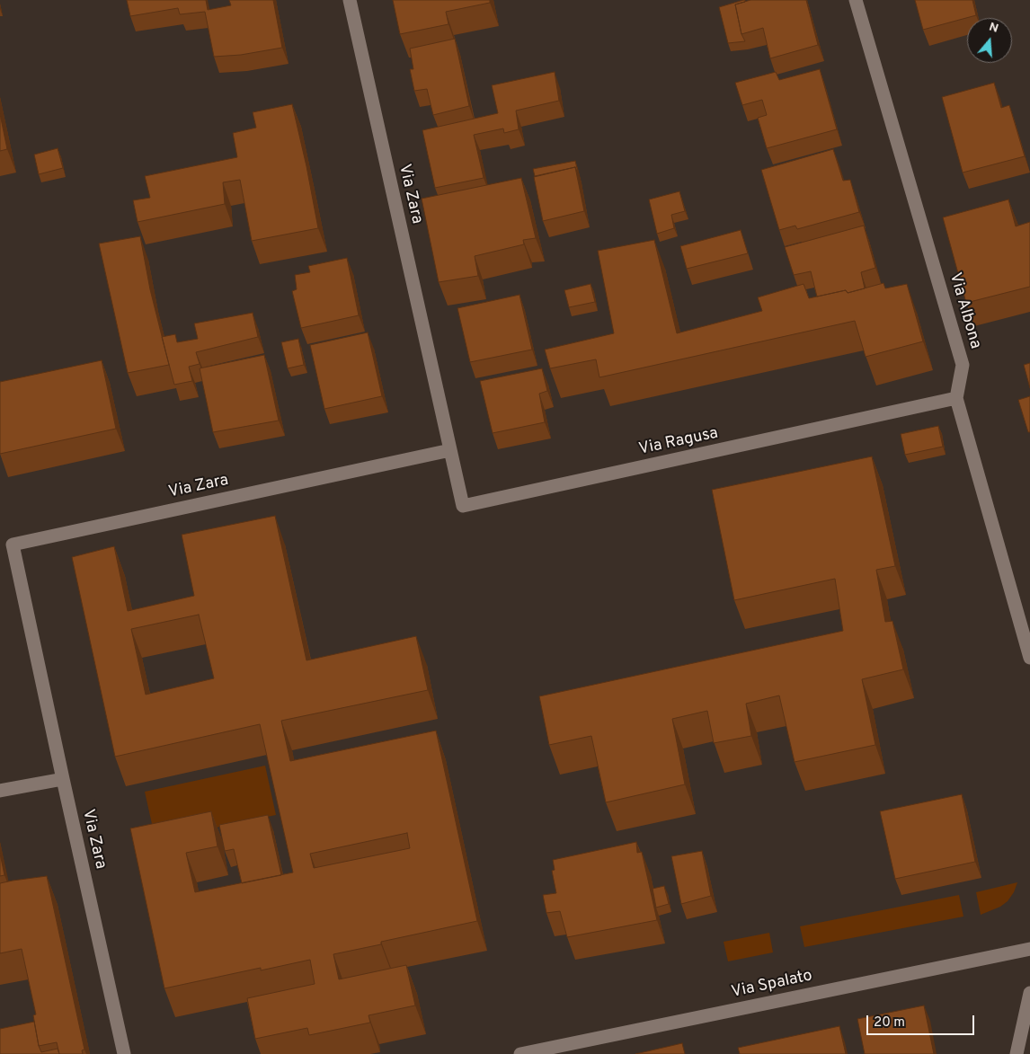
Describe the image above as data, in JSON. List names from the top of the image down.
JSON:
{
  "streets": {
    "street": [
      "Via Zara",
      "Via Albona",
      "Via Ragusa",
      "Via Spalato"
    ]
  },
  "crossings": [
    ["Via Zara", "Via Ragusa"],
    ["Via Albona", "Via Ragusa"]
  ],
  "scale_bar": "20 m",
  "north": "top"
}
